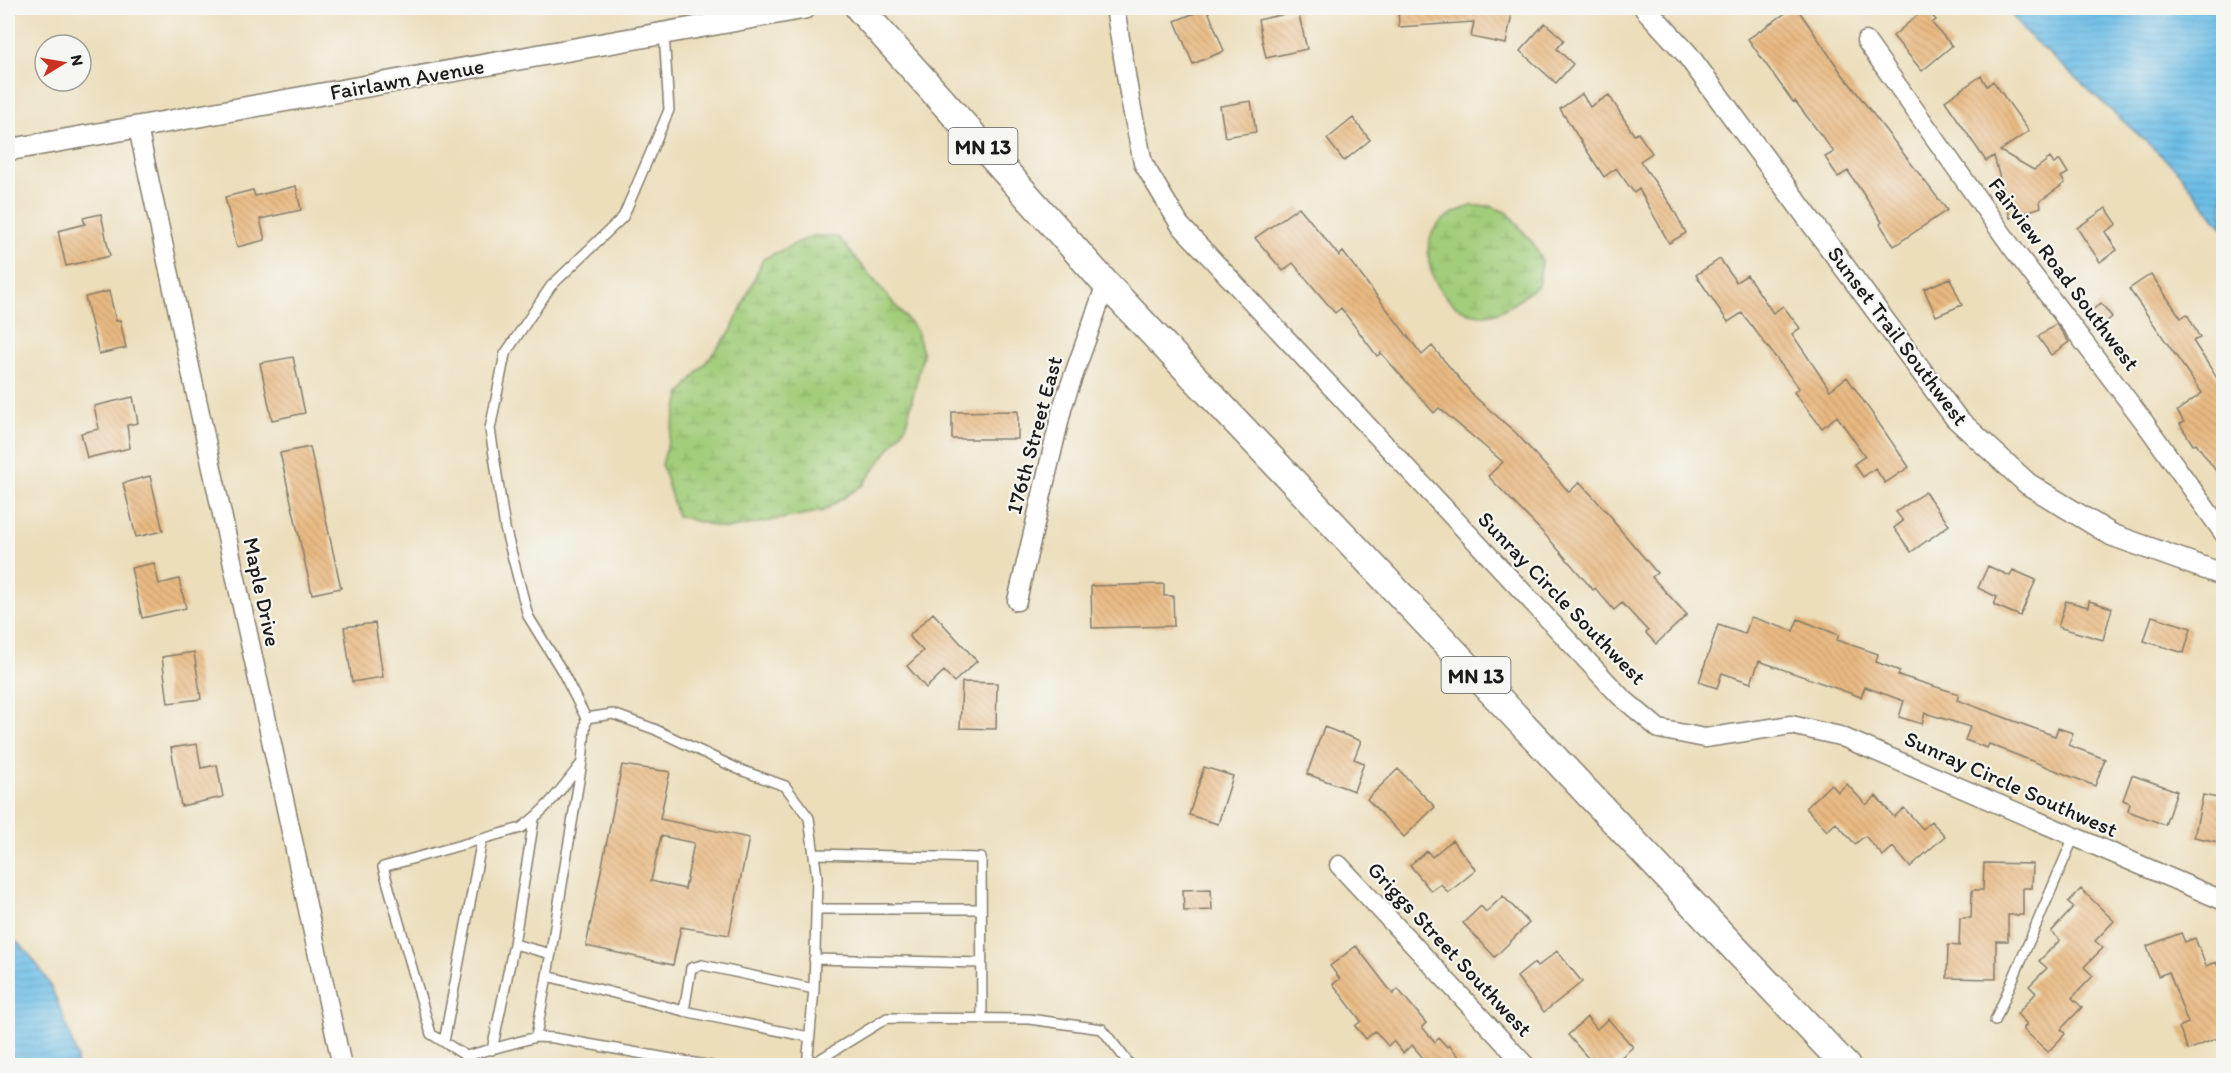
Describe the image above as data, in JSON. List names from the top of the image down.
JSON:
{
  "streets": {
    "main road": ["MN 13"],
    "street": [
      "Fairlawn Avenue",
      "Fairview Road Southwest",
      "Sunset Trail Southwest",
      "176th Street East",
      "Maple Drive",
      "Sunray Circle Southwest",
      "Griggs Street Southwest"
    ]
  },
  "crossings": [
    ["Fairlawn Avenue", "Maple Drive"],
    ["MN 13", "176th Street East"]
  ],
  "north": "right"
}
